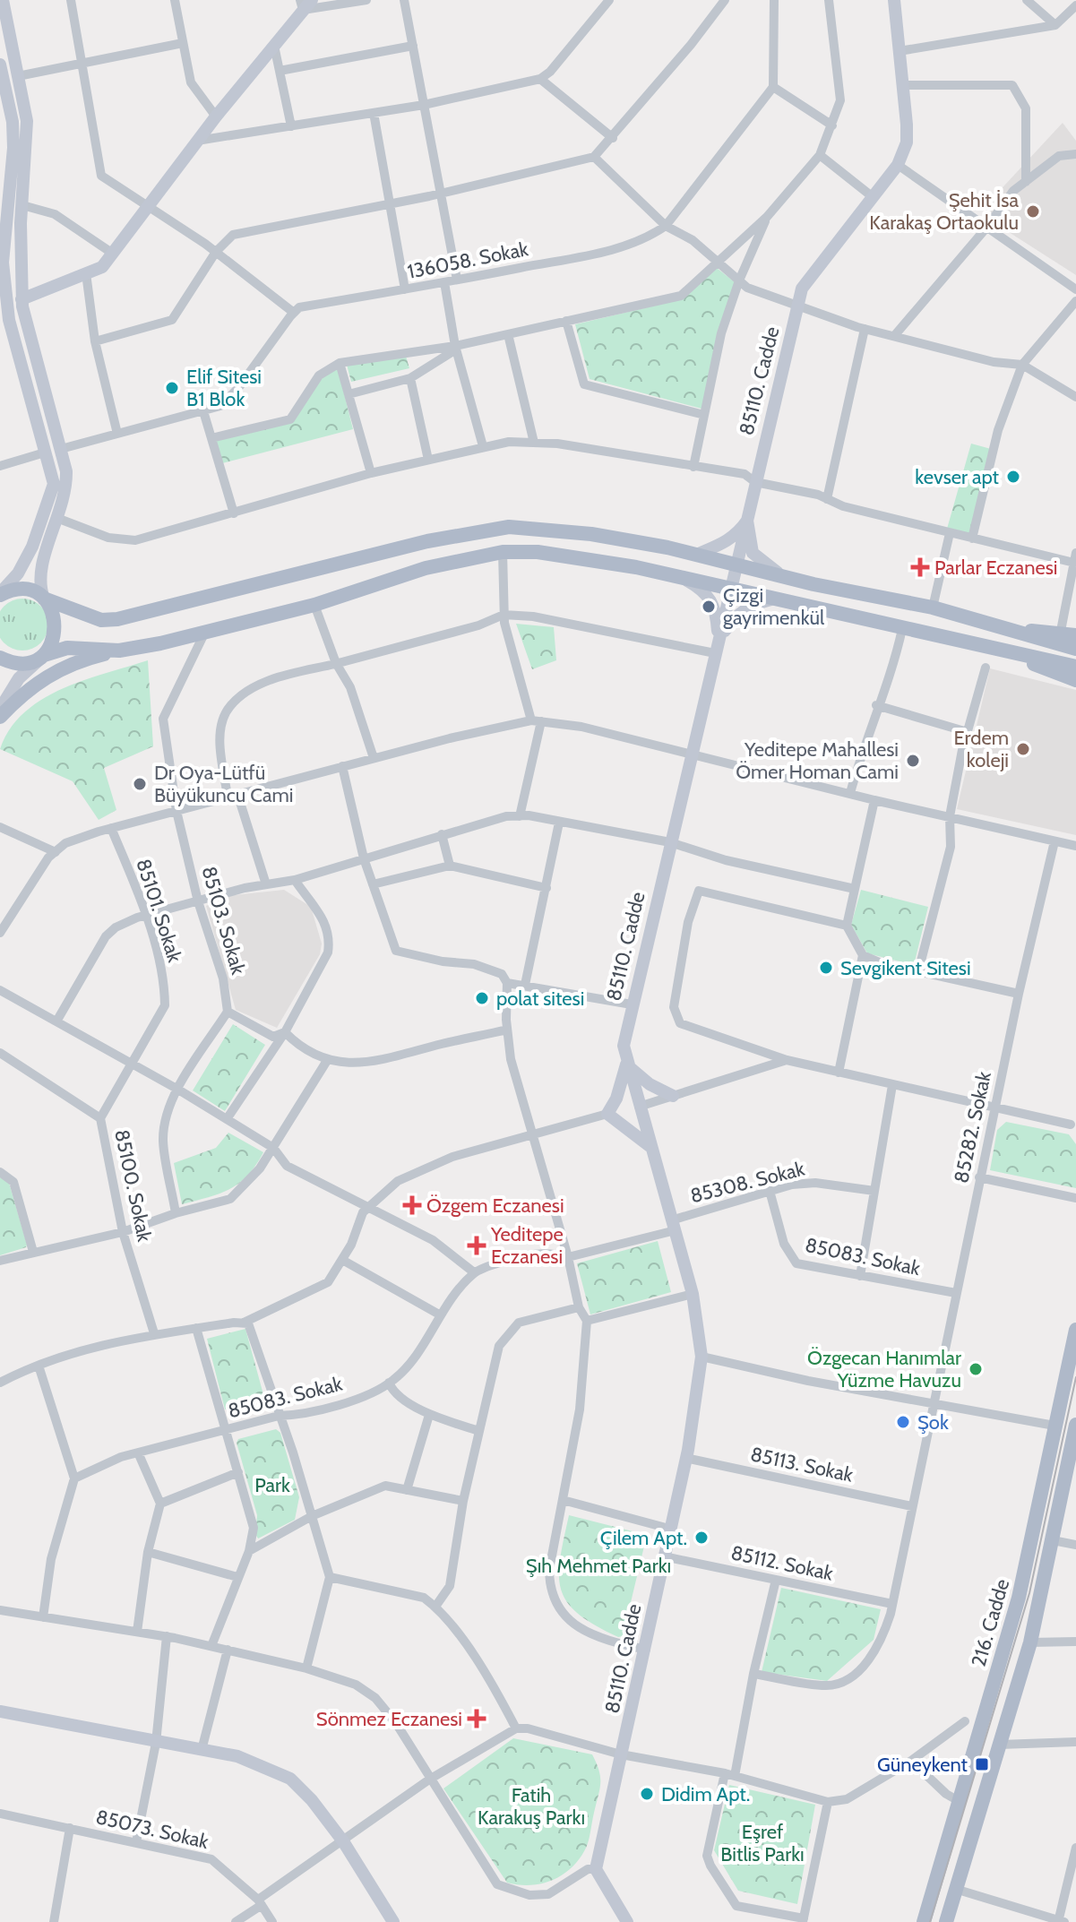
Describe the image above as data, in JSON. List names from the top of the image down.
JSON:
{
  "streets": {
    "main road": ["216. Cadde"],
    "street": [
      "136058. Sokak",
      "85110. Cadde",
      "85101. Sokak",
      "85103. Sokak",
      "85282. Sokak",
      "85308. Sokak",
      "85100. Sokak",
      "85083. Sokak",
      "85113. Sokak",
      "85112. Sokak",
      "85073. Sokak"
    ]
  },
  "crossings": [
    ["85110. Cadde", "85308. Sokak"],
    ["85110. Cadde", "85113. Sokak"],
    ["85110. Cadde", "85112. Sokak"],
    ["85101. Sokak", "85100. Sokak"],
    ["85282. Sokak", "85083. Sokak"],
    ["85282. Sokak", "85113. Sokak"],
    ["85282. Sokak", "85112. Sokak"],
    ["85308. Sokak", "85083. Sokak"]
  ],
  "parks": [
    "Park",
    "Şıh Mehmet Parkı",
    "Fatih Karakuş Parkı",
    "Eşref Bitlis Parkı"
  ],
  "places": {
    "other": [
      "Şehit İsa Karakaş Ortaokulu",
      "Elif Sitesi B1 Blok",
      "kevser apt",
      "Çizgi gayrimenkül",
      "Erdem koleji",
      "Yeditepe Mahallesi Ömer Homan Cami",
      "Dr Oya-Lütfü Büyükuncu Cami",
      "Sevgikent Sitesi",
      "polat sitesi",
      "Özgecan Hanımlar Yüzme Havuzu",
      "Şok",
      "Çilem Apt.",
      "Didim Apt."
    ],
    "health": [
      "Parlar Eczanesi",
      "Özgem Eczanesi",
      "Yeditepe Eczanesi",
      "Sönmez Eczanesi"
    ],
    "transit": ["Güneykent"]
  }
}
